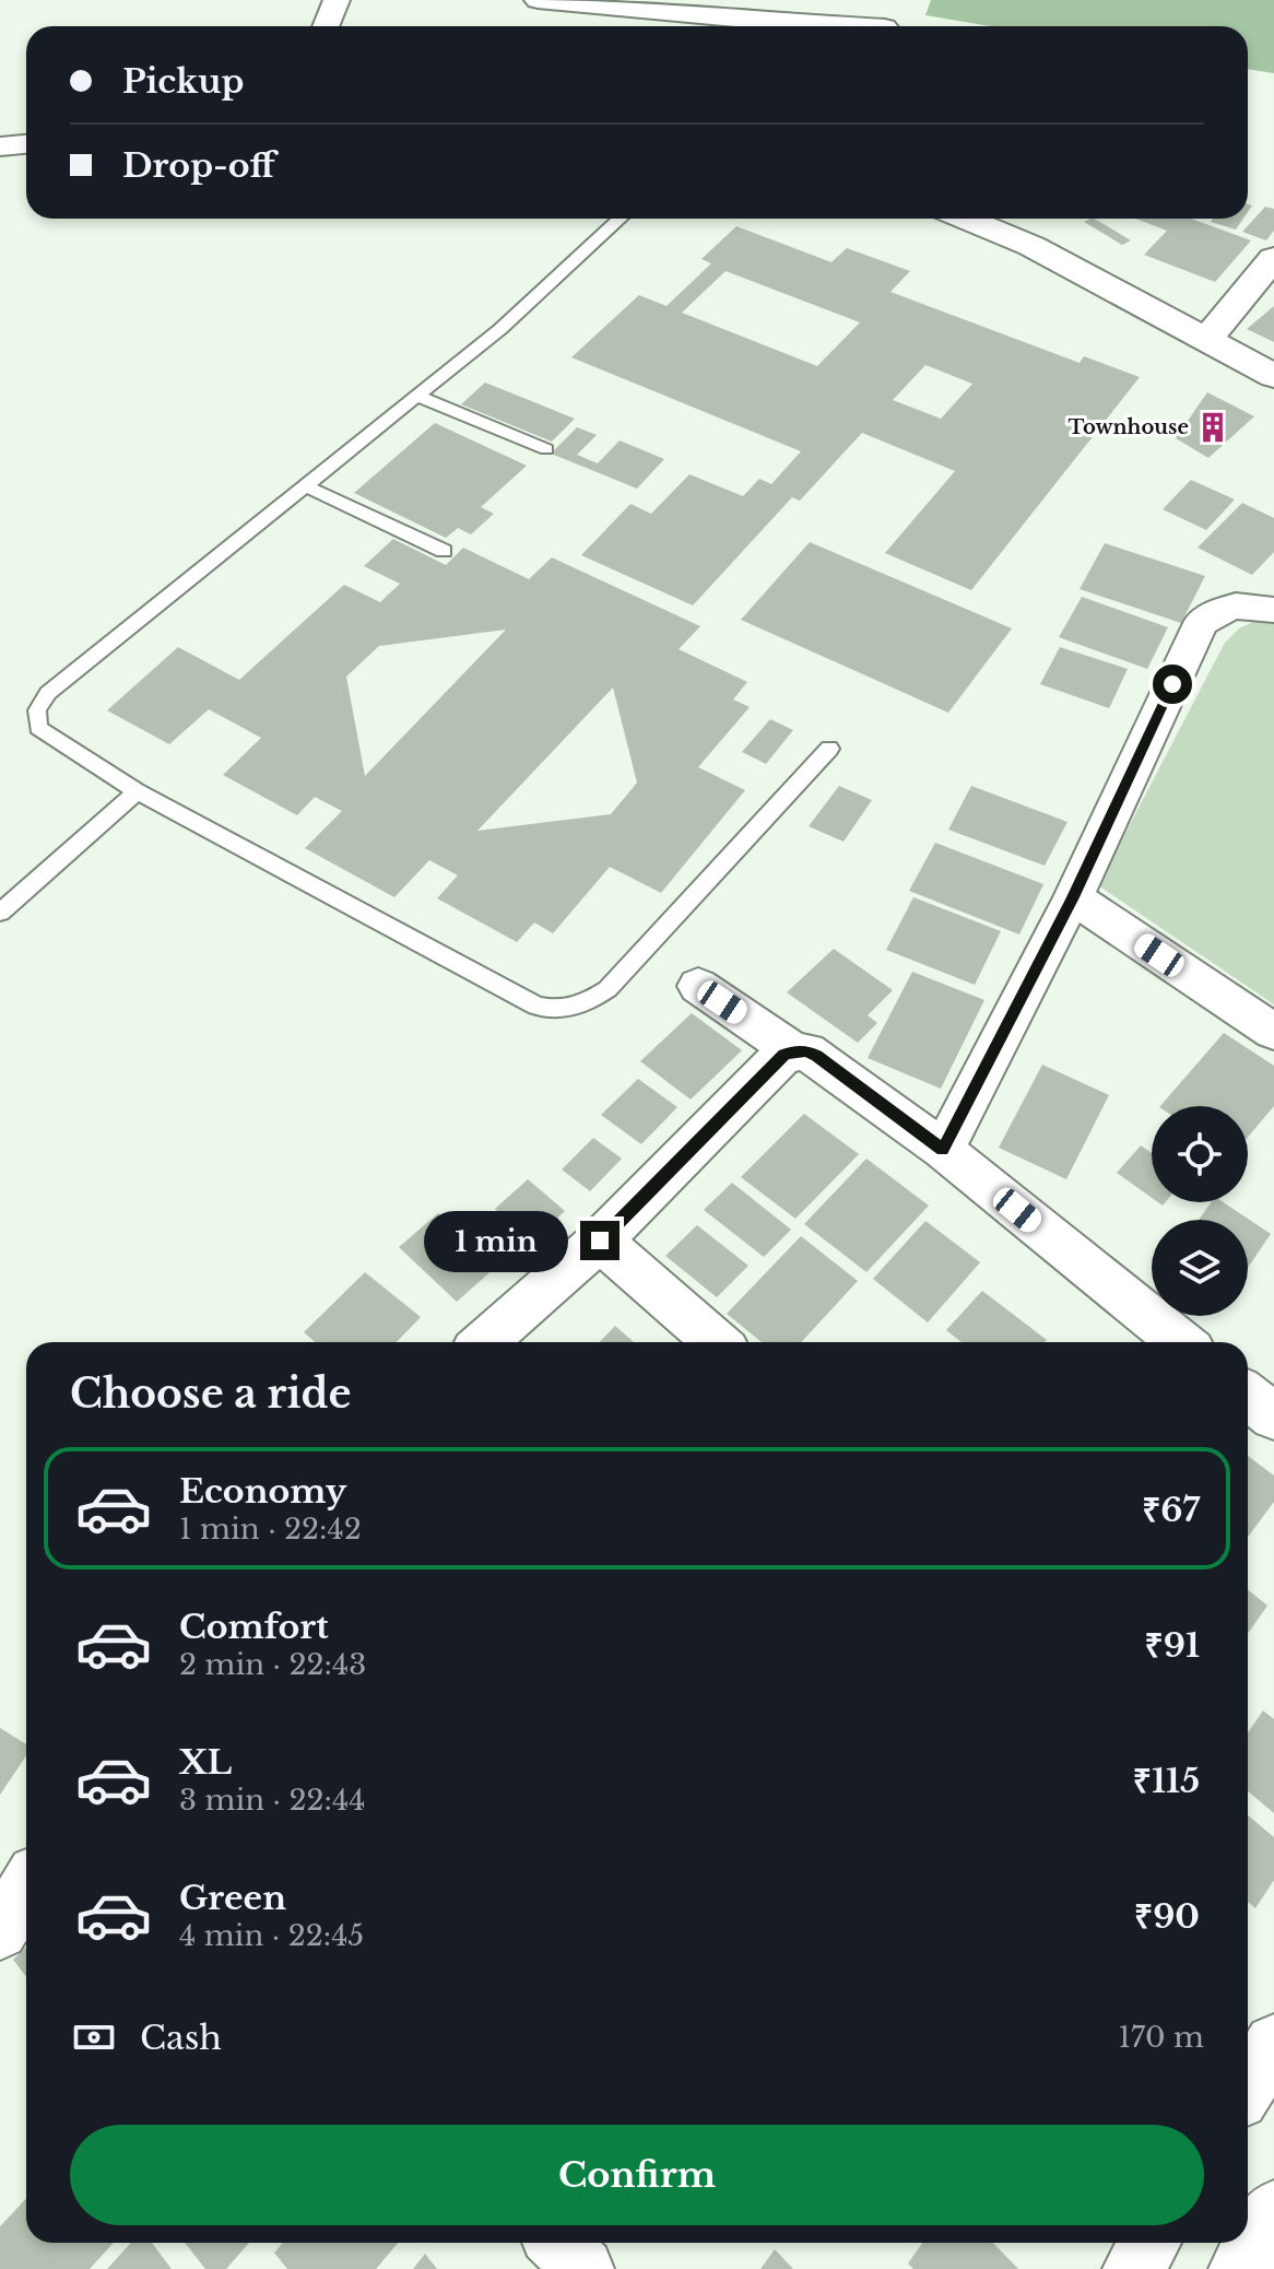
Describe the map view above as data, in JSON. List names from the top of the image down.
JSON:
{
  "places": {
    "building": ["Townhouse"]
  },
  "page": {
    "banner": ["Pickup", "Drop-off"],
    "bubble": "1 min",
    "heading": "Choose a ride",
    "list": [
      {
        "name": "Economy",
        "note": "1 min · 22:42",
        "value": "₹67"
      },
      {
        "name": "Comfort",
        "note": "2 min · 22:43",
        "value": "₹91"
      },
      {
        "name": "XL",
        "note": "3 min · 22:44",
        "value": "₹115"
      },
      {
        "name": "Green",
        "note": "4 min · 22:45",
        "value": "₹90"
      }
    ],
    "pay": ["Cash", "170 m"],
    "buttons": "Confirm"
  }
}
